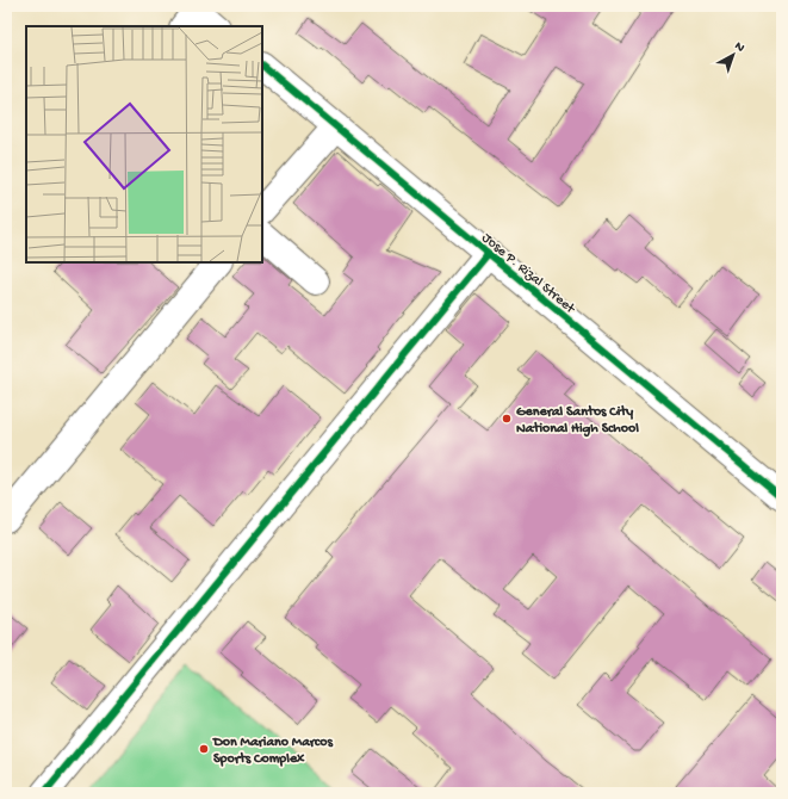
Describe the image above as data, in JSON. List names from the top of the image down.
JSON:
{
  "streets": {
    "street": ["Jose P. Rizal Street"]
  },
  "places": ["General Santos City National High School", "Don Mariano Marcos Sports Complex"],
  "north": "top right"
}
